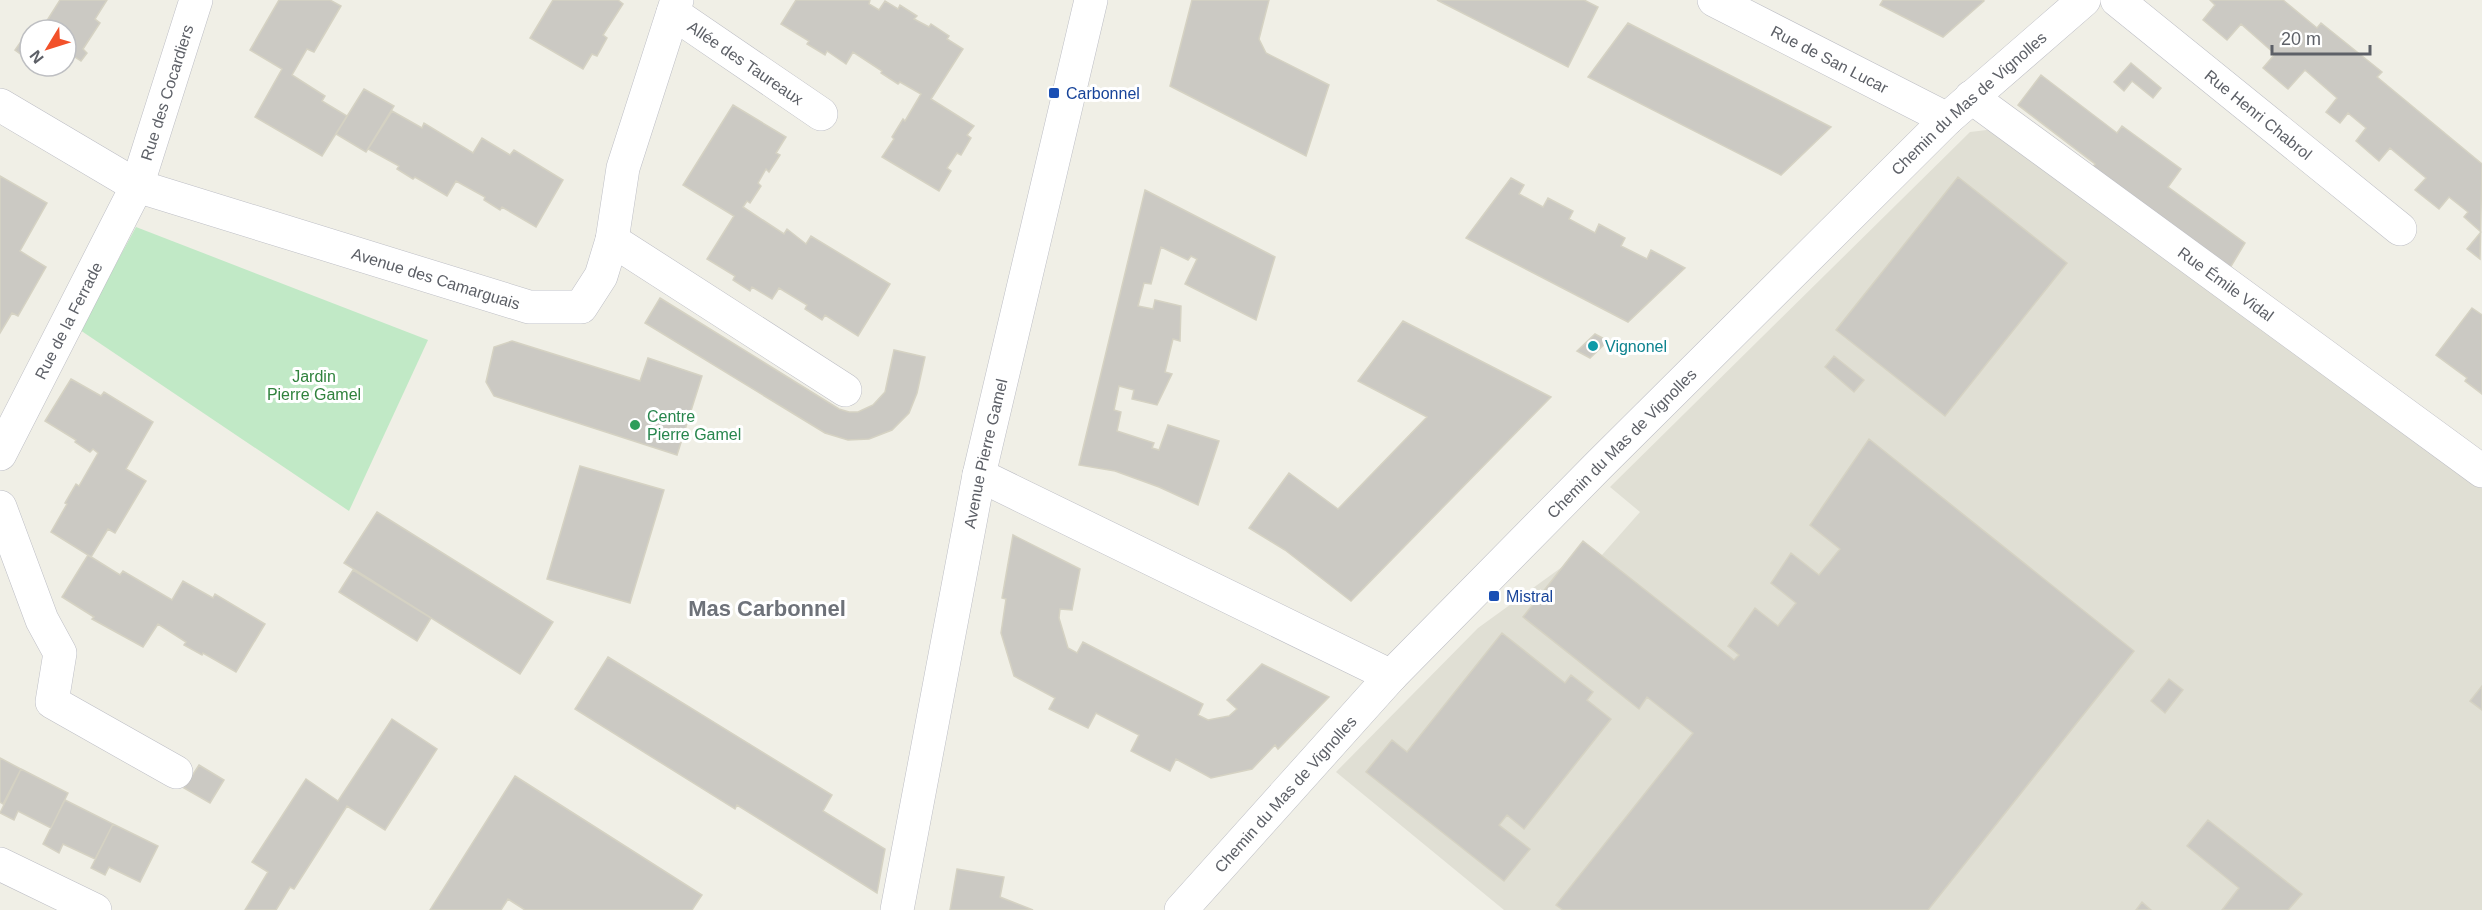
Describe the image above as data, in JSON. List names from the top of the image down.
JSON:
{
  "streets": {
    "street": [
      "Rue de San Lucar",
      "Allée des Taureaux",
      "Rue des Cocardiers",
      "Chemin du Mas de Vignolles",
      "Rue Henri Chabrol",
      "Avenue des Camarguais",
      "Rue Émile Vidal",
      "Rue de la Ferrade",
      "Avenue Pierre Gamel"
    ]
  },
  "crossings": [
    ["Rue de San Lucar", "Chemin du Mas de Vignolles"],
    ["Allée des Taureaux", "Avenue des Camarguais"],
    ["Rue des Cocardiers", "Avenue des Camarguais"],
    ["Rue des Cocardiers", "Rue de la Ferrade"],
    ["Chemin du Mas de Vignolles", "Rue Émile Vidal"],
    ["Avenue des Camarguais", "Rue de la Ferrade"]
  ],
  "districts": ["Mas Carbonnel"],
  "parks": ["Jardin Pierre Gamel"],
  "places": {
    "transit": ["Carbonnel", "Mistral"],
    "other": ["Vignonel", "Centre Pierre Gamel"]
  },
  "scale_bar": "20 m",
  "north": "bottom left"
}
